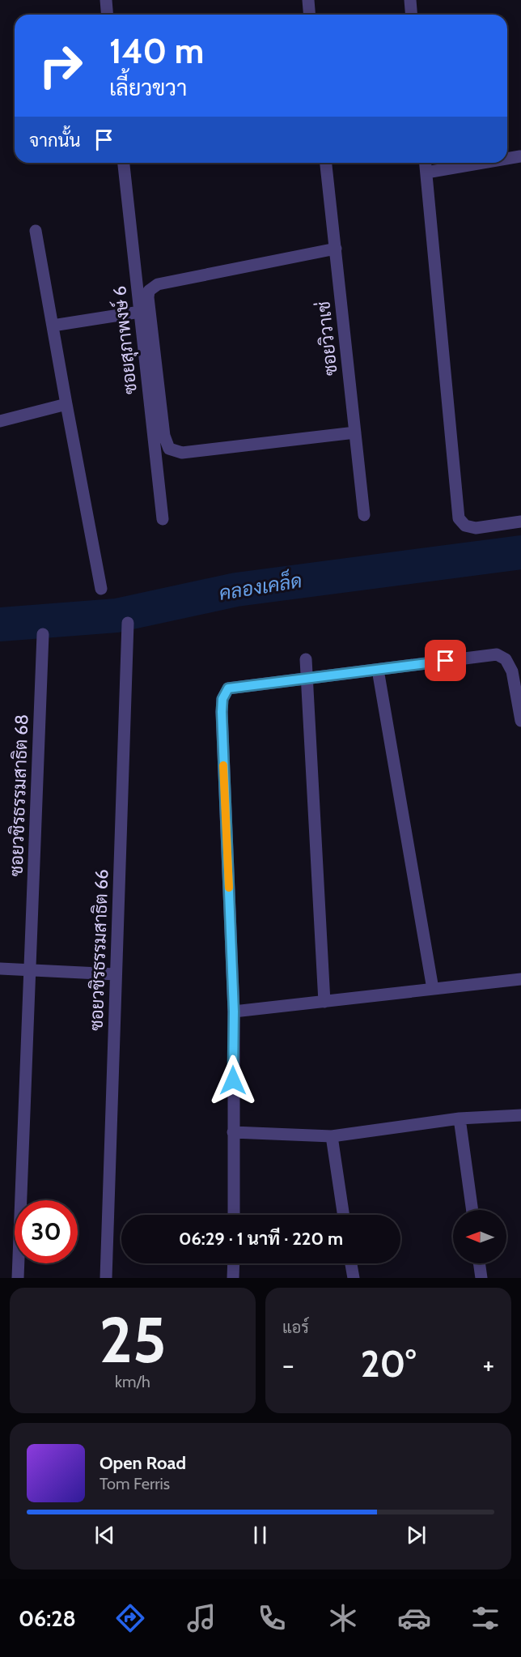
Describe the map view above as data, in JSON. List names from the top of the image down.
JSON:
{
  "streets": {
    "street": [
      "ซอยวิวาเช่",
      "ซอยสุภาพงษ์ 6",
      "ซอยวชิรธรรมสาธิต 68",
      "ซอยวชิรธรรมสาธิต 66"
    ]
  },
  "water": ["คลองเคล็ด"],
  "north": "left",
  "page": {
    "turn": ["140 m", "เลี้ยวขวา"],
    "then": "จากนั้น",
    "limit": "30",
    "trip": "06:29 · 1 นาที · 220 m",
    "tile": [
      ["25", "km/h"],
      "แอร์"
    ],
    "heat": ["−", "20°", "+"],
    "song": ["Open Road", "Tom Ferris"],
    "tabs": "06:28"
  }
}
